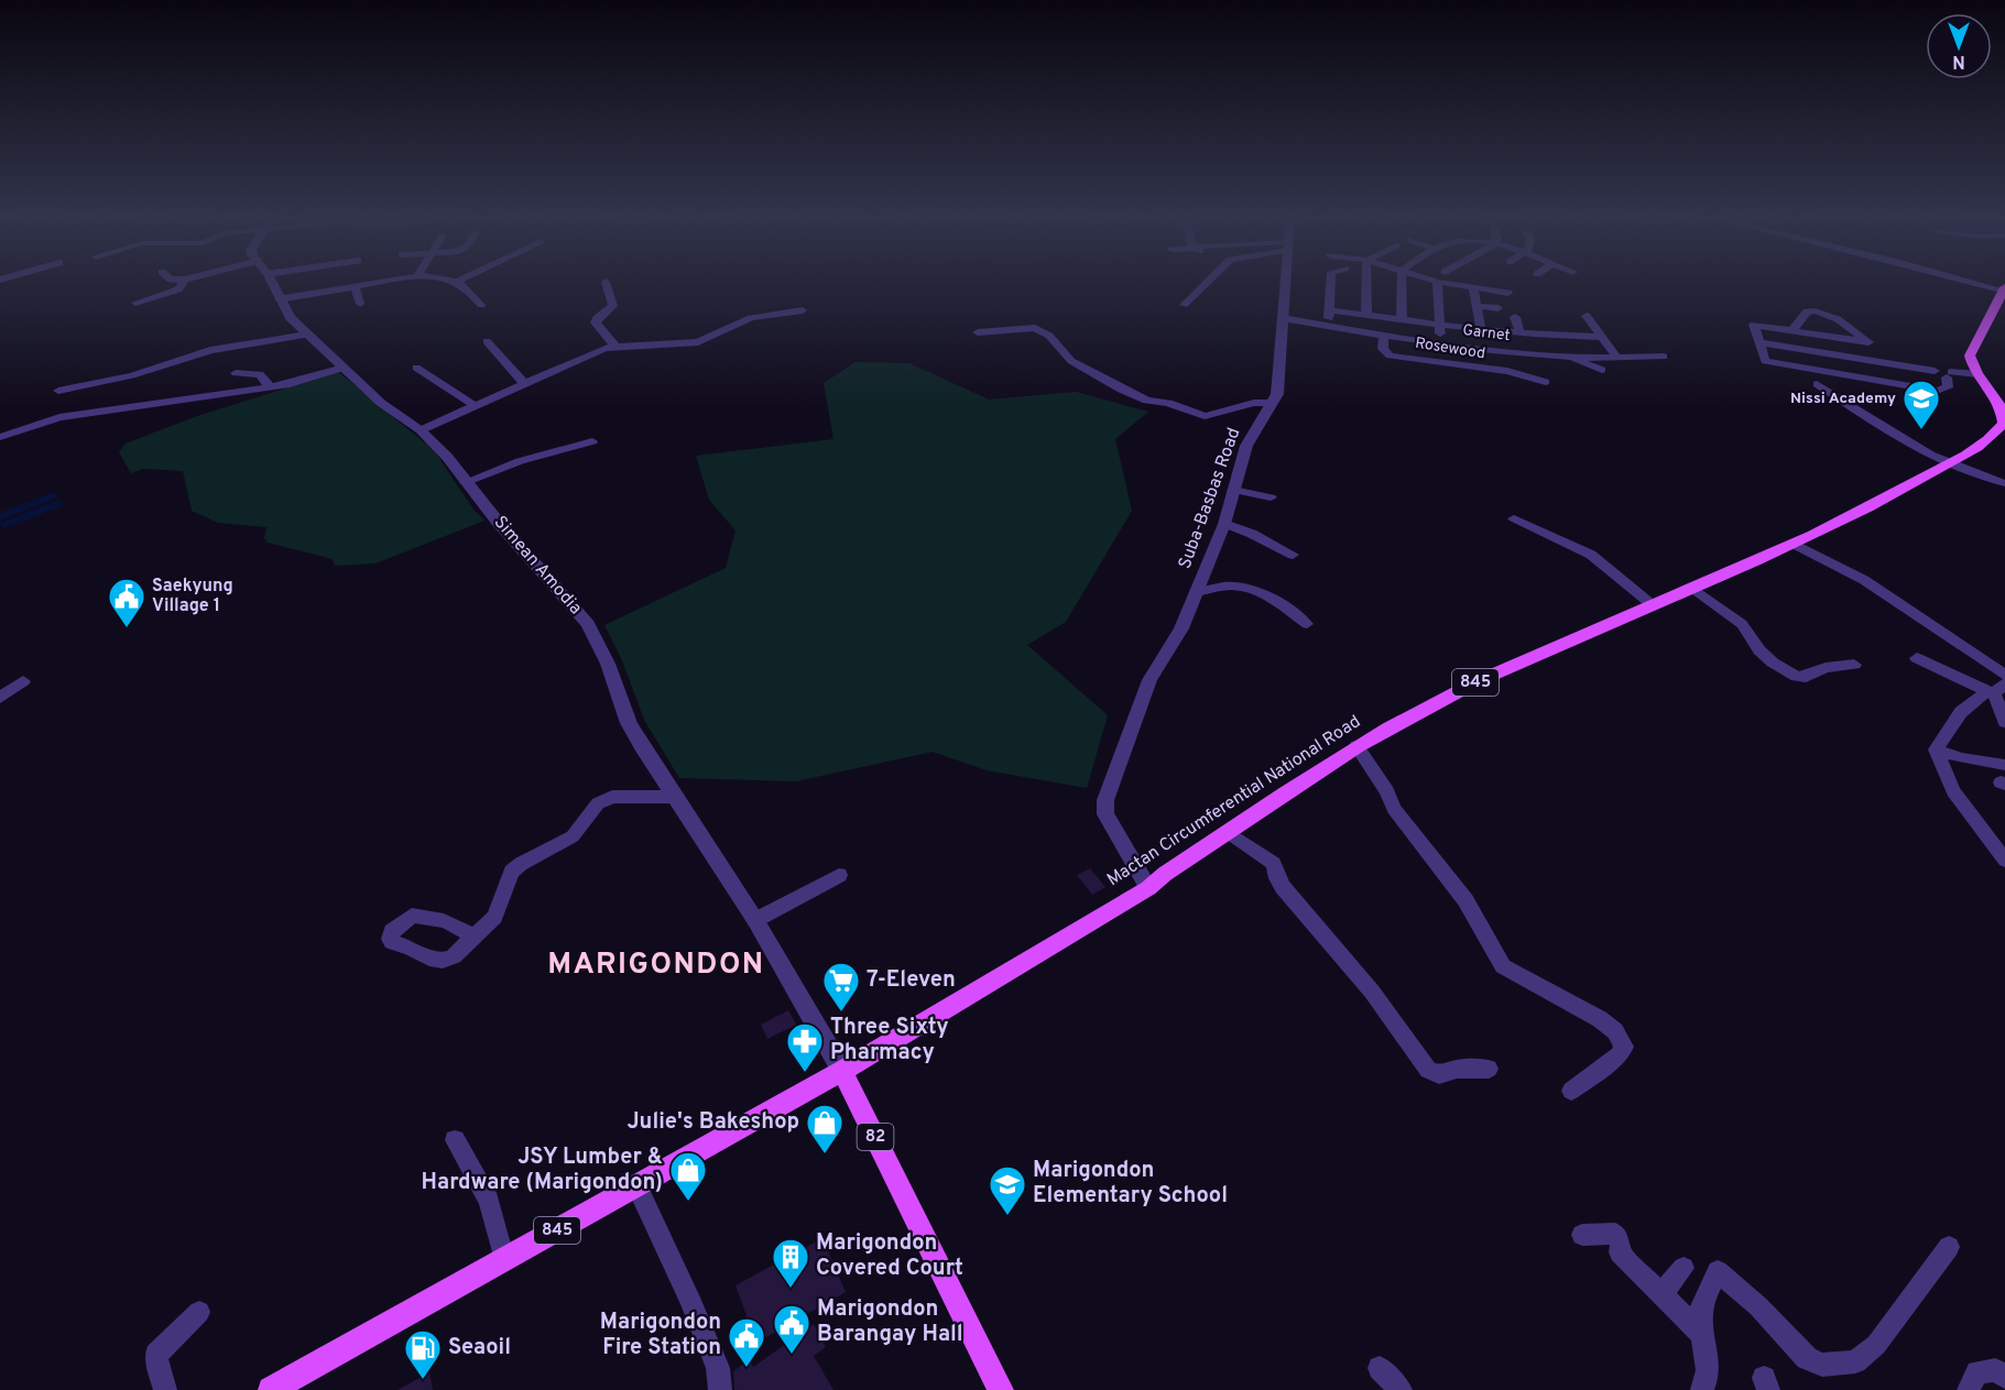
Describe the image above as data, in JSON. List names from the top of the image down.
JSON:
{
  "streets": {
    "main road": ["845", "Mactan Circumferential National Road", "82"],
    "street": [
      "Garnet",
      "Rosewood",
      "Suba-Basbas Road",
      "Simean Amodia"
    ]
  },
  "crossings": [
    ["Garnet", "Rosewood"],
    ["Garnet", "Suba-Basbas Road"],
    ["Suba-Basbas Road", "Mactan Circumferential National Road"],
    ["Simean Amodia", "Mactan Circumferential National Road"],
    ["Simean Amodia", "82"],
    ["Mactan Circumferential National Road", "82"]
  ],
  "districts": ["MARIGONDON"],
  "places": {
    "school or university": ["Nissi Academy", "Marigondon Elementary School"],
    "public building": ["Saekyung Village 1", "Marigondon Barangay Hall", "Marigondon Fire Station"],
    "supermarket": ["7-Eleven"],
    "pharmacy": ["Three Sixty Pharmacy"],
    "shop": ["Julie's Bakeshop", "JSY Lumber & Hardware (Marigondon)"],
    "building": ["Marigondon Covered Court"],
    "fuel station": ["Seaoil"]
  },
  "north": "bottom"
}
